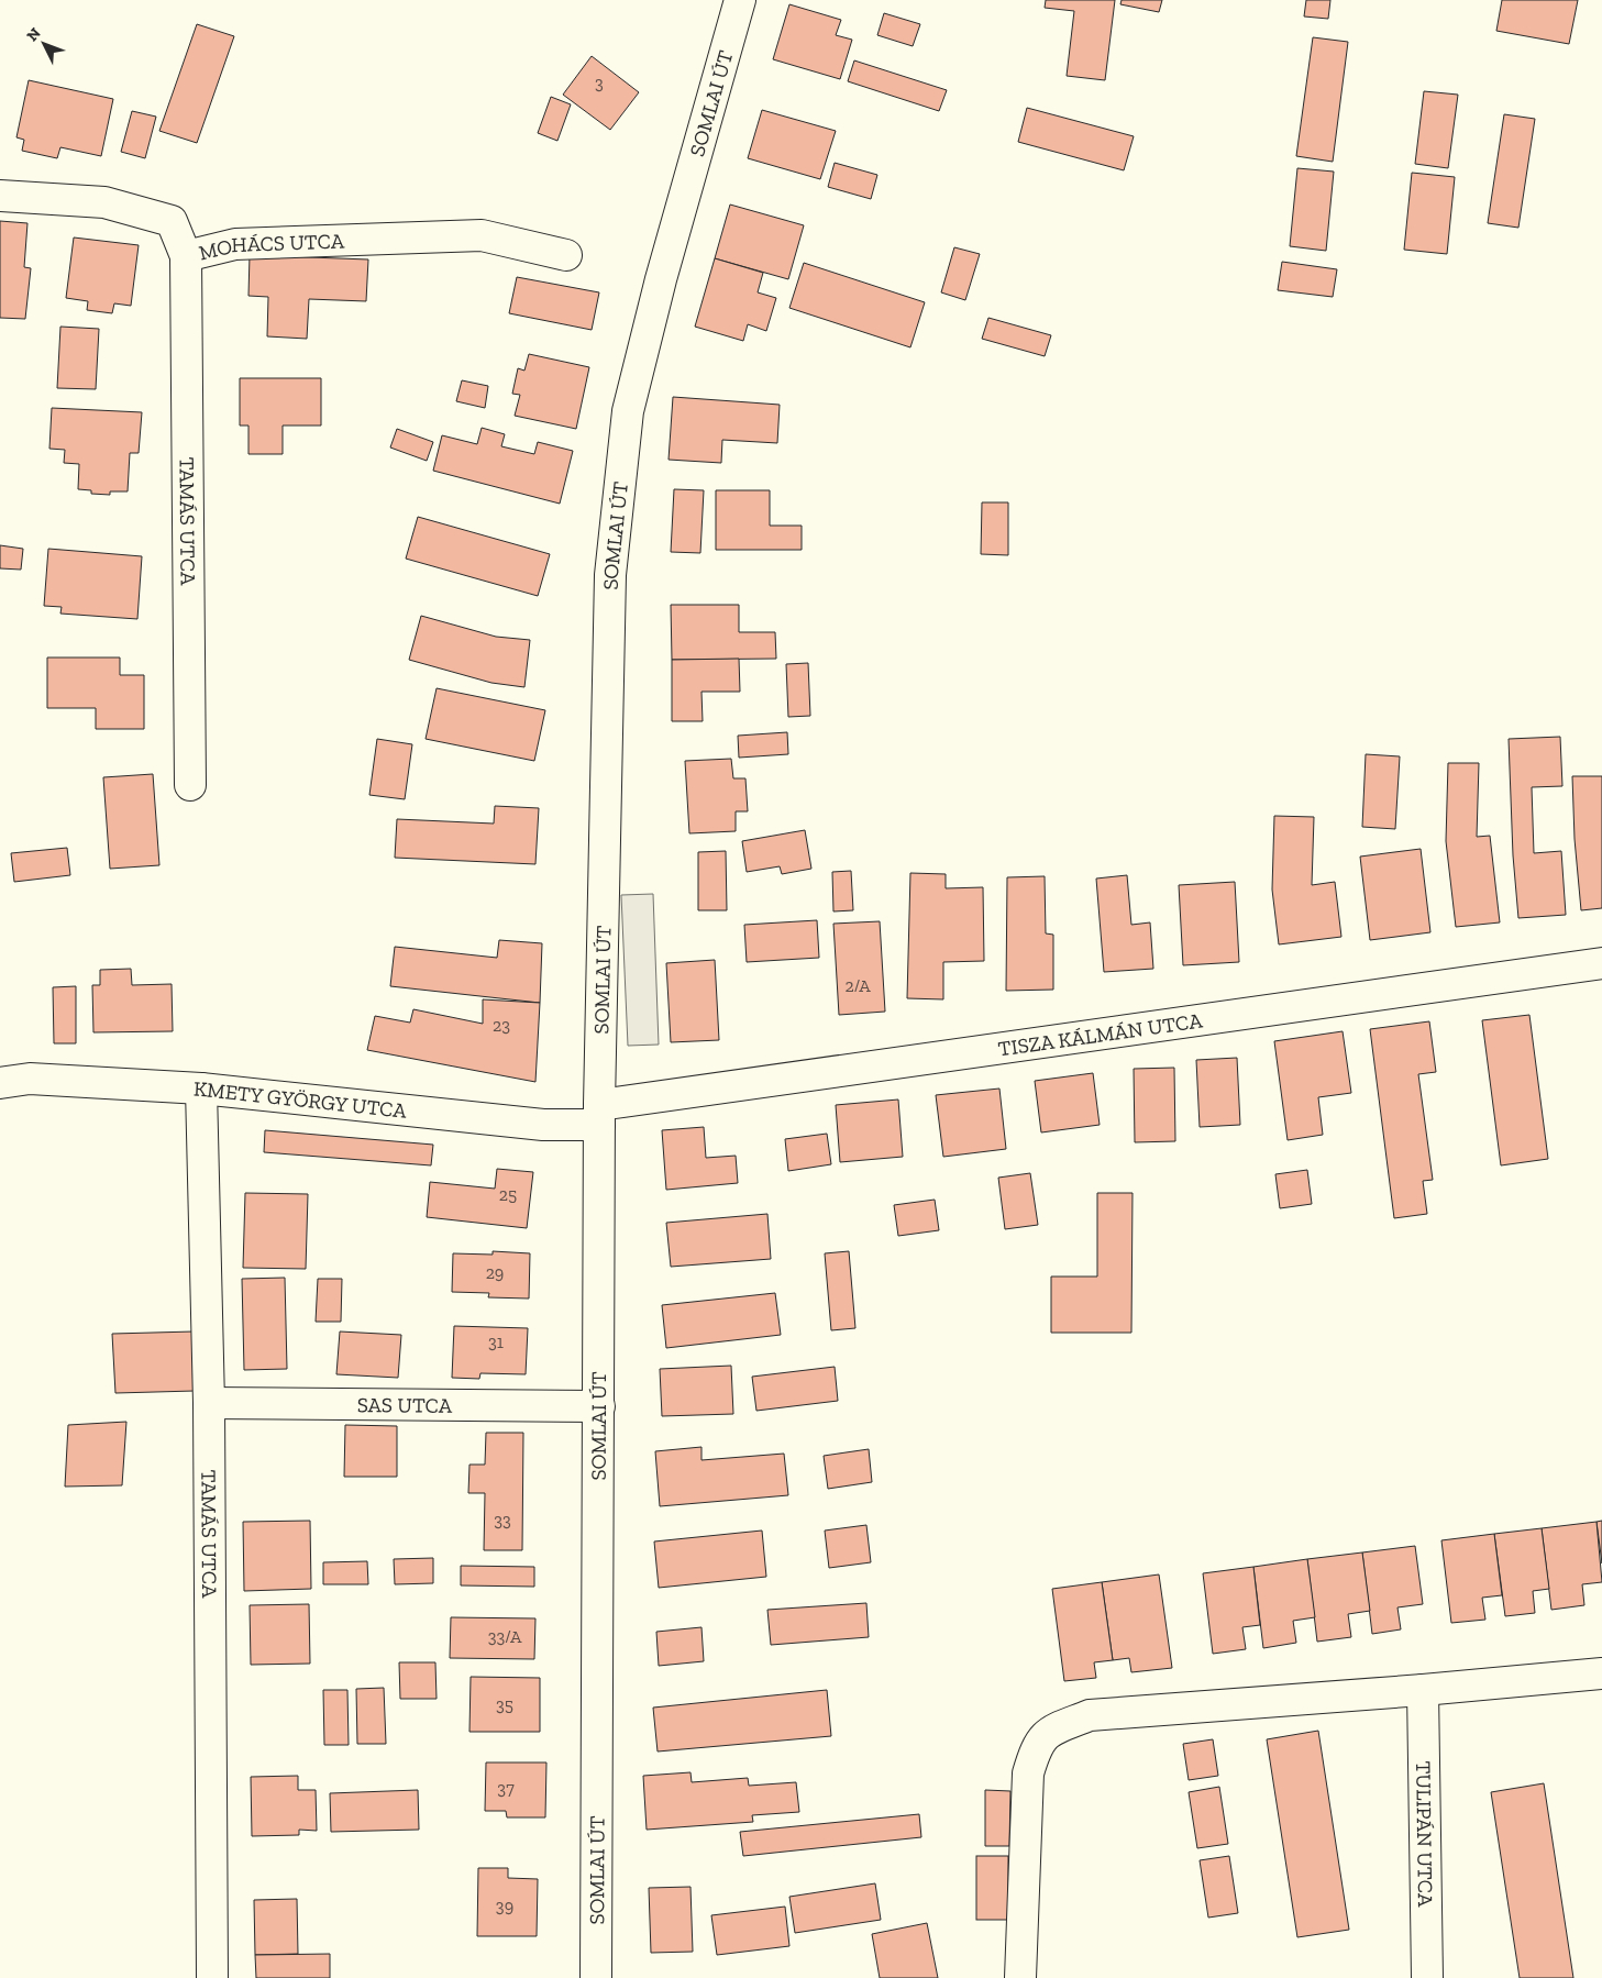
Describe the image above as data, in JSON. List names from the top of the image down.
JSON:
{
  "streets": {
    "street": [
      "SOMLAI ÚT",
      "MOHÁCS UTCA",
      "TAMÁS UTCA",
      "TISZA KÁLMÁN UTCA",
      "KMETY GYÖRGY UTCA",
      "SAS UTCA",
      "TULIPÁN UTCA"
    ]
  },
  "crossings": [
    ["SOMLAI ÚT", "TISZA KÁLMÁN UTCA"],
    ["SOMLAI ÚT", "KMETY GYÖRGY UTCA"],
    ["SOMLAI ÚT", "SAS UTCA"],
    ["MOHÁCS UTCA", "TAMÁS UTCA"],
    ["TAMÁS UTCA", "KMETY GYÖRGY UTCA"],
    ["TAMÁS UTCA", "SAS UTCA"],
    ["TISZA KÁLMÁN UTCA", "KMETY GYÖRGY UTCA"]
  ],
  "house_numbers": [
    "3",
    "2/A",
    "23",
    "25",
    "29",
    "31",
    "33",
    "33/A",
    "35",
    "37",
    "39"
  ],
  "north": "top left"
}
